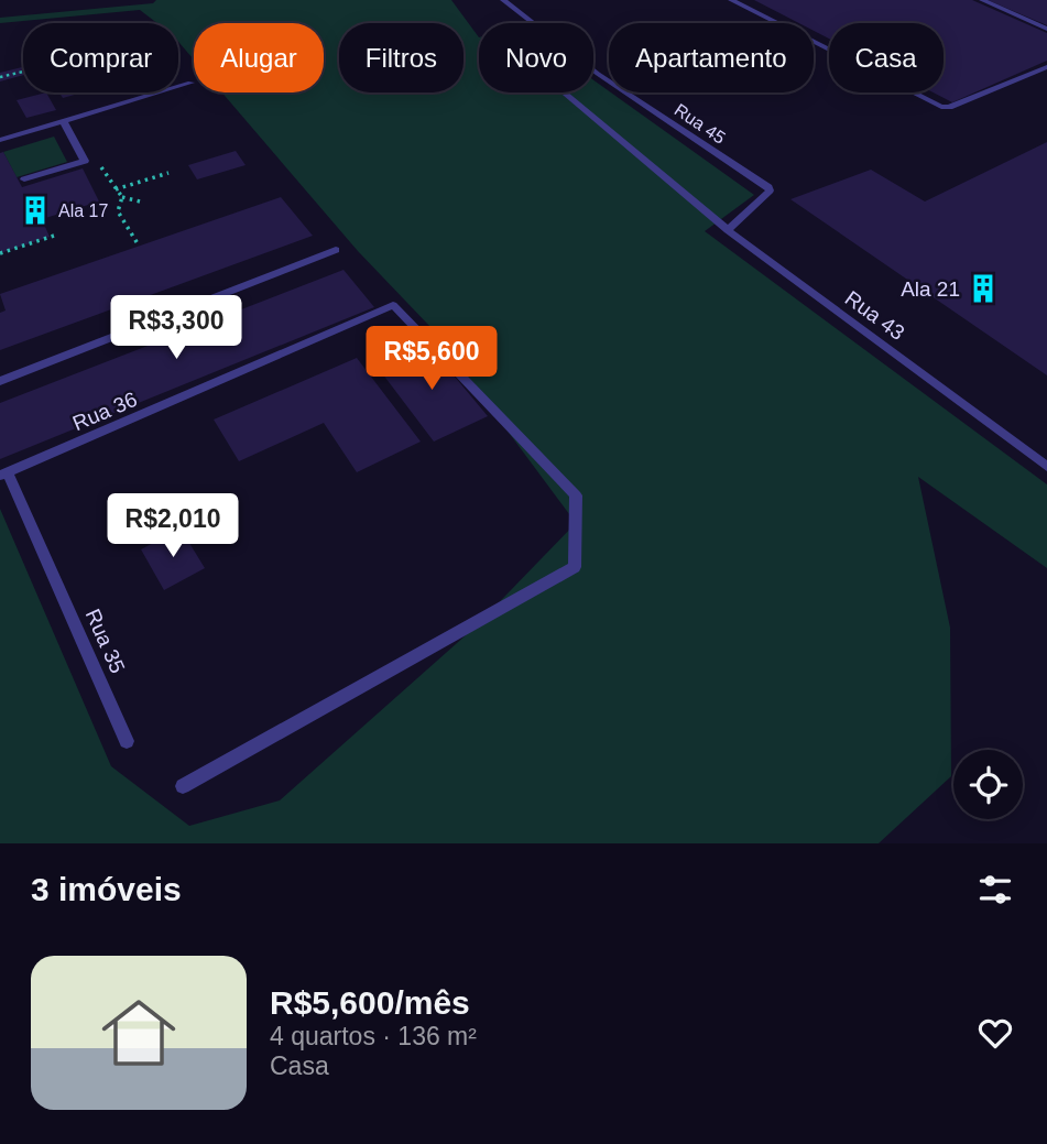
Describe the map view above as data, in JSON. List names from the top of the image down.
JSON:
{
  "streets": {
    "lane": [
      "Rua 45",
      "Rua 43",
      "Rua 36",
      "Rua 35"
    ]
  },
  "crossings": [
    ["Rua 45", "Rua 43"],
    ["Rua 36", "Rua 35"]
  ],
  "places": {
    "building": ["Ala 17", "Ala 21"]
  },
  "page": {
    "chip": [
      "Comprar",
      "Alugar",
      "Filtros",
      "Novo",
      "Apartamento",
      "Casa"
    ],
    "price": ["R$3,300", "R$5,600", "R$2,010"],
    "heading": "3 imóveis",
    "list": [
      {
        "name": "R$5,600/mês",
        "note": "4 quartos · 136 m² · Casa"
      }
    ]
  }
}
